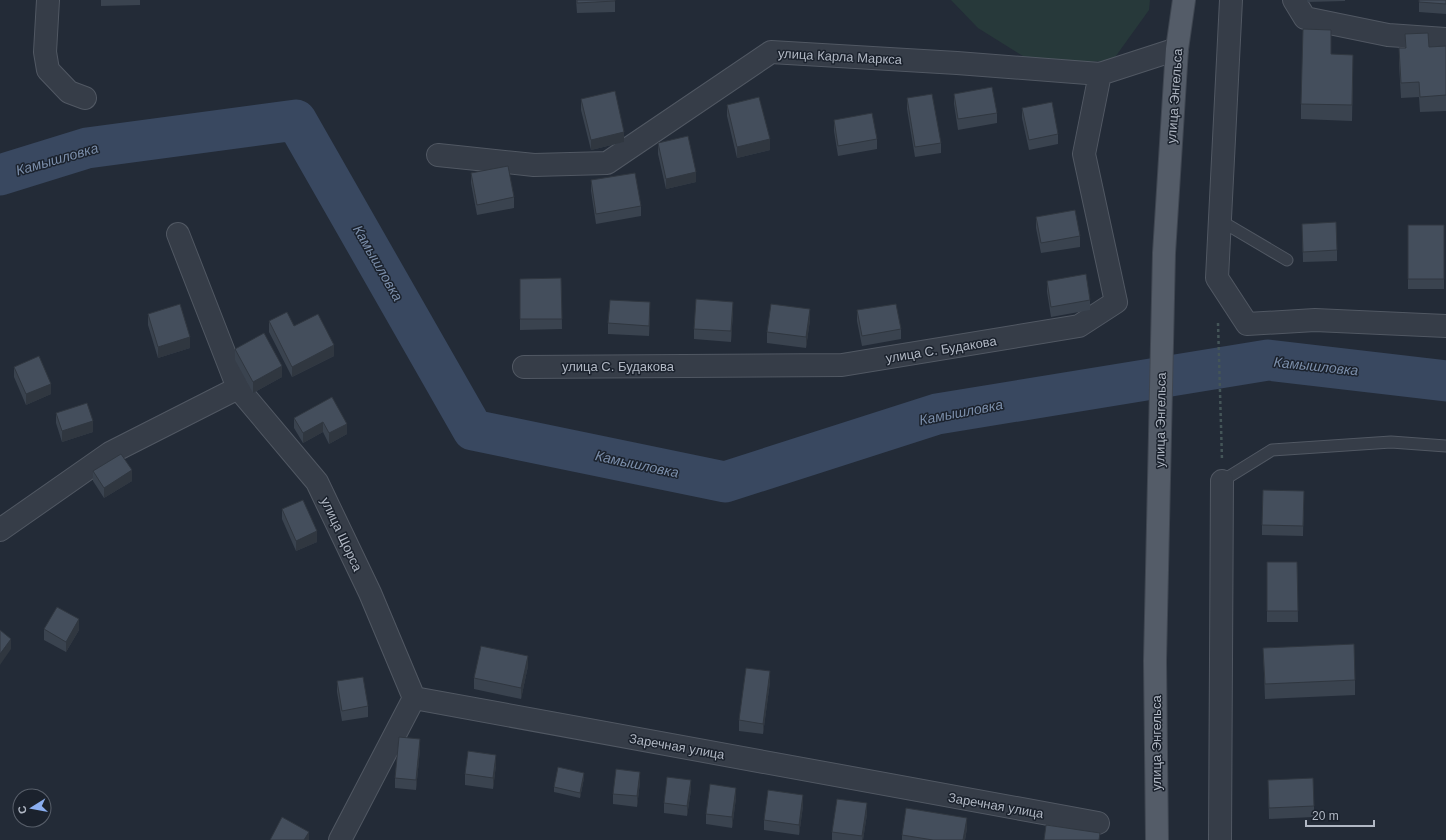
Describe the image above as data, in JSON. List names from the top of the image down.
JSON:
{
  "streets": {
    "main road": ["улица Энгельса"],
    "street": [
      "улица Карла Маркса",
      "улица С. Будакова",
      "улица Щорса",
      "Заречная улица"
    ]
  },
  "crossings": [
    ["улица Карла Маркса", "улица Энгельса"],
    ["улица Карла Маркса", "улица С. Будакова"],
    ["улица Щорса", "Заречная улица"]
  ],
  "water": ["Камышловка"],
  "scale_bar": "20 m",
  "north": "left"
}
